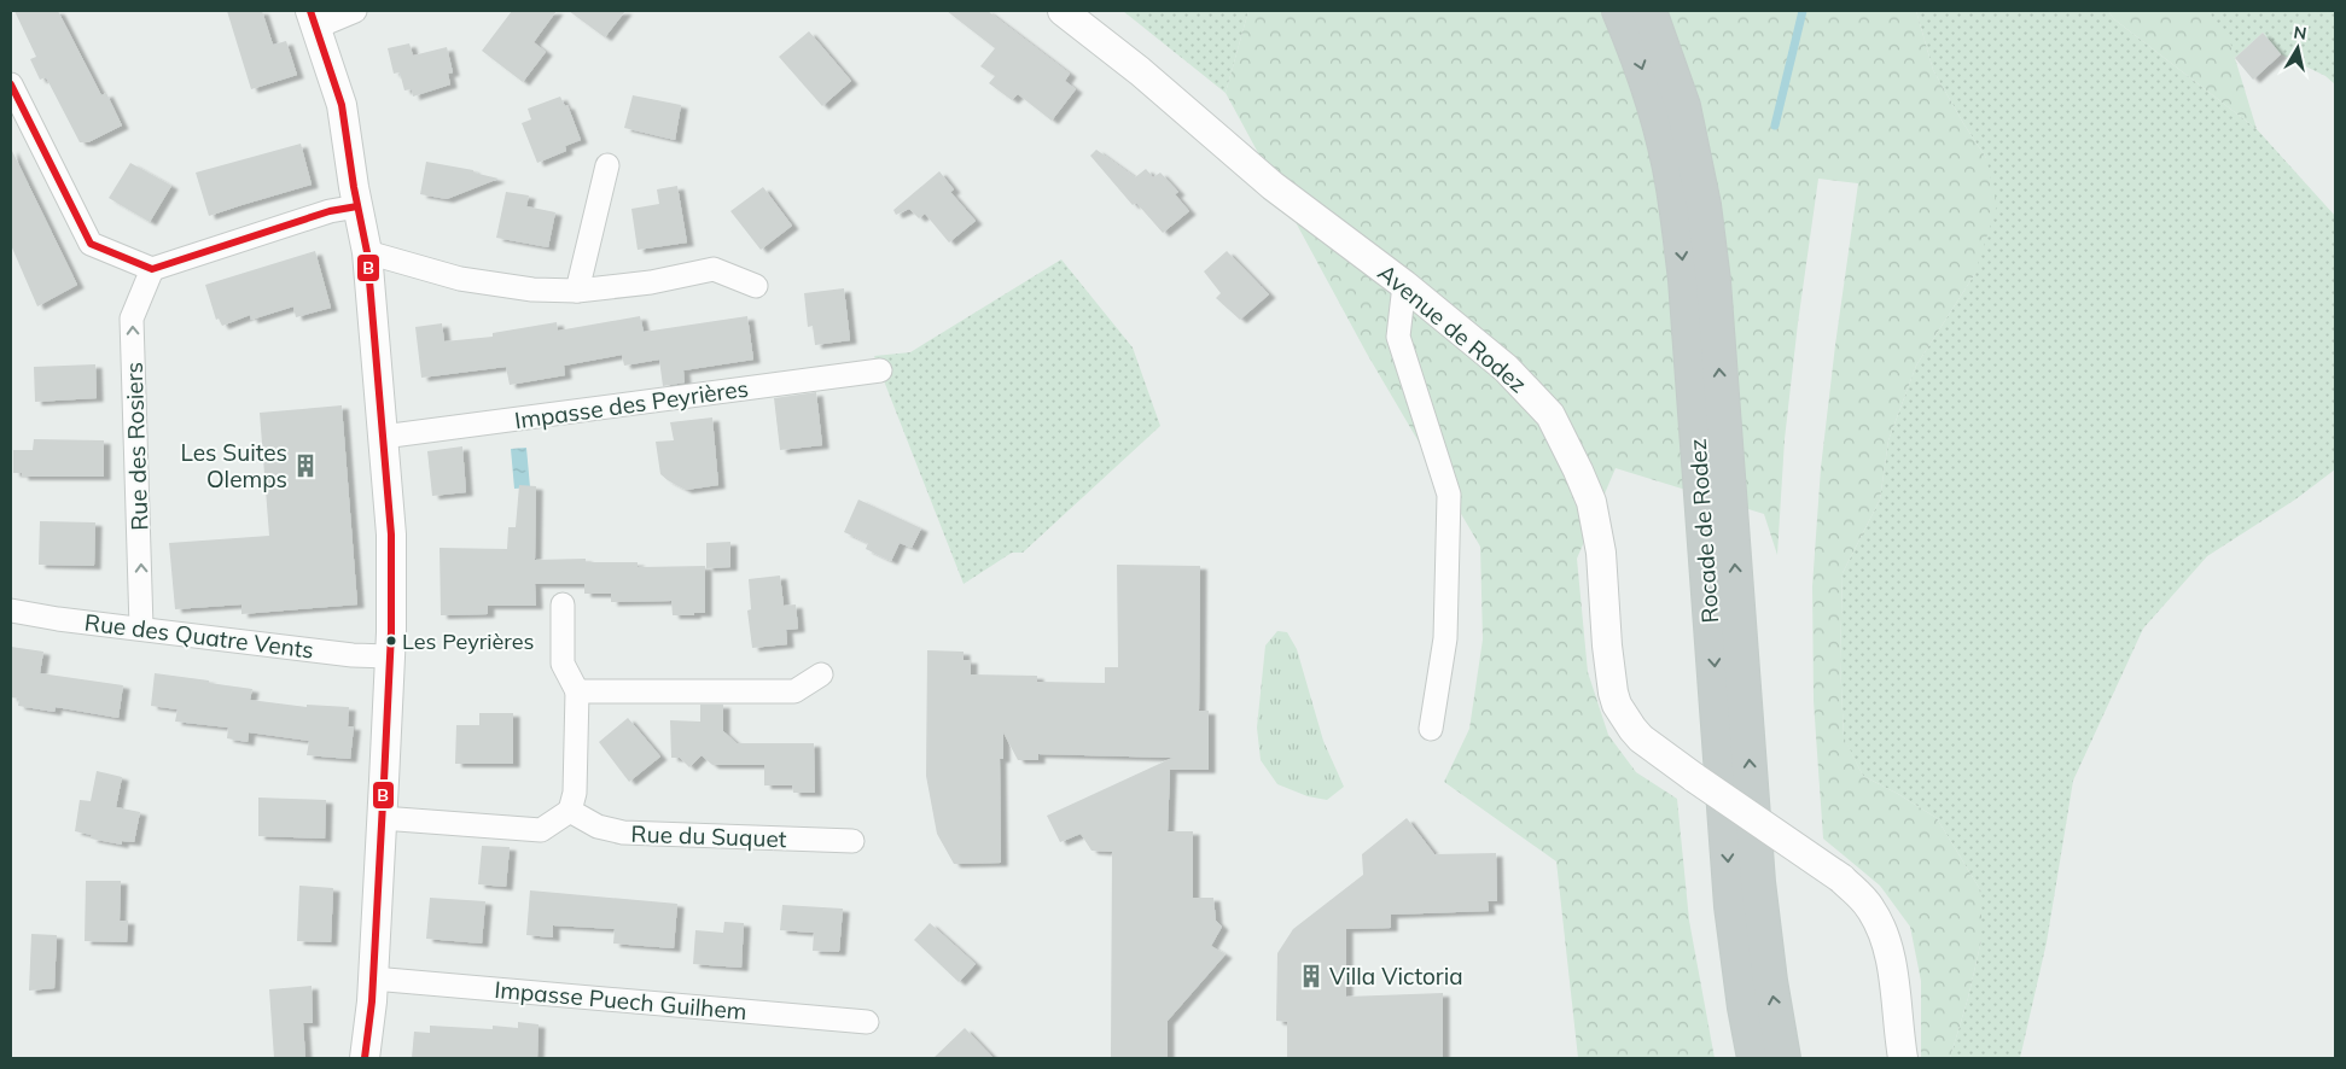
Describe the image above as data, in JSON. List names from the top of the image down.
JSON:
{
  "streets": {
    "highway": ["Rocade de Rodez"],
    "street": [
      "Avenue de Rodez",
      "Impasse des Peyrières",
      "Rue des Rosiers",
      "Rue des Quatre Vents",
      "Rue du Suquet",
      "Impasse Puech Guilhem"
    ]
  },
  "crossings": [
    ["Rue des Rosiers", "Rue des Quatre Vents"]
  ],
  "one_way": ["Rue des Rosiers"],
  "places": {
    "building": ["Les Suites Olemps", "Villa Victoria"],
    "other": ["Les Peyrières"]
  },
  "lines": ["transit line B"],
  "north": "top"
}
